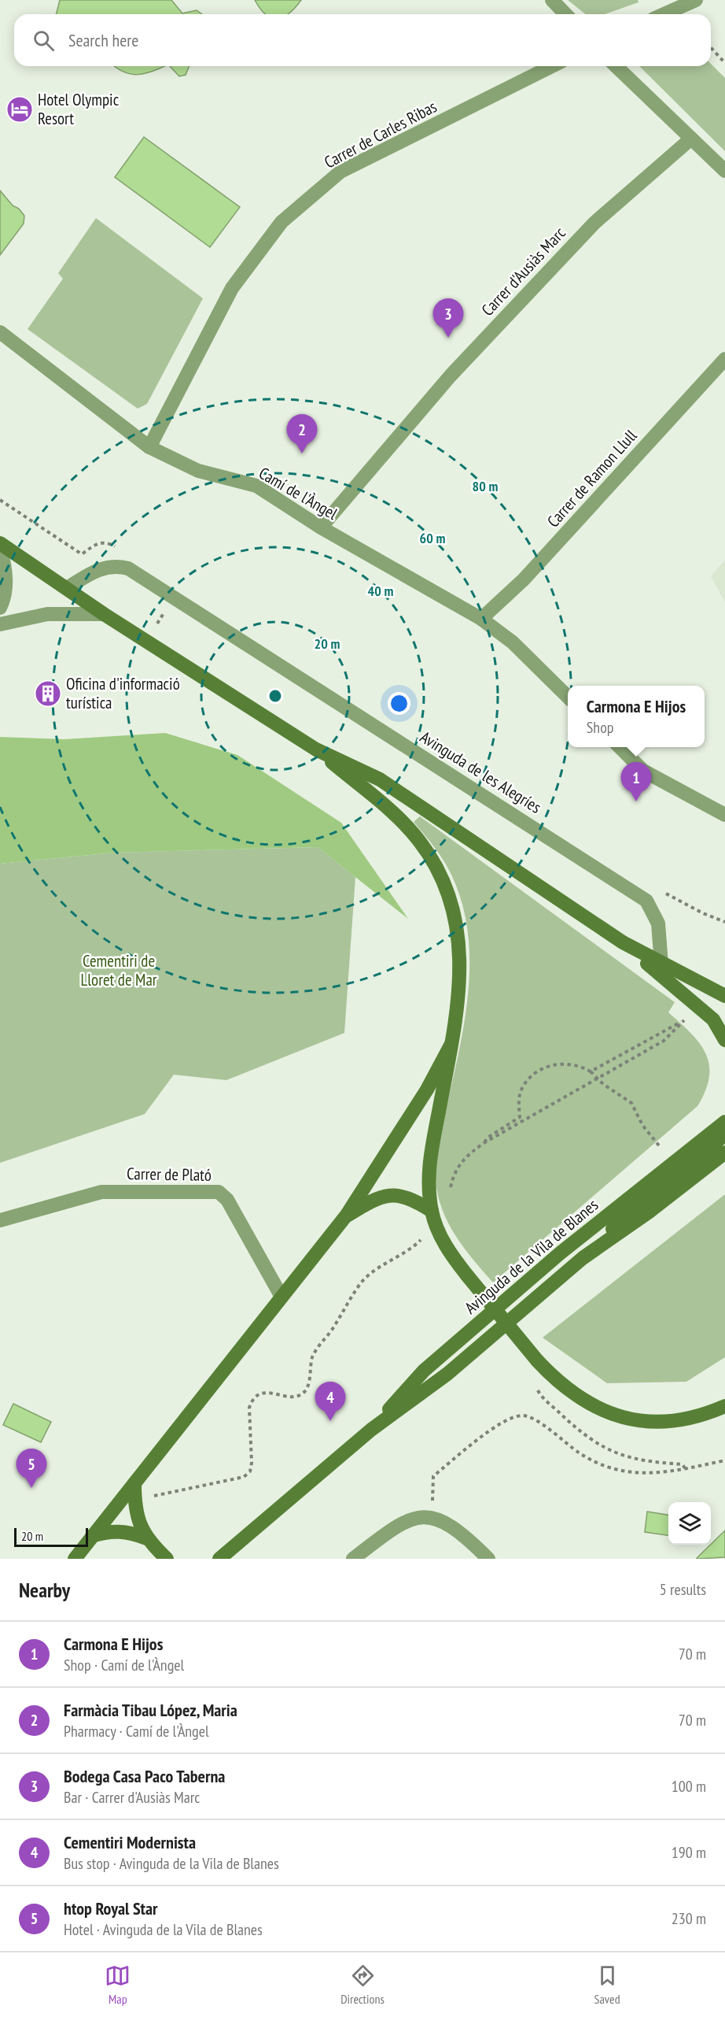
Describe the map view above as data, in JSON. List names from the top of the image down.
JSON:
{
  "streets": {
    "main road": ["Avinguda de la Vila de Blanes"],
    "street": [
      "Carrer de Carles Ribas",
      "Carrer d'Ausiàs Marc",
      "Carrer de Ramon Llull",
      "Camí de l'Àngel",
      "Avinguda de les Alegríes",
      "Carrer de Plató"
    ]
  },
  "crossings": [
    ["Carrer de Carles Ribas", "Camí de l'Àngel"],
    ["Carrer d'Ausiàs Marc", "Camí de l'Àngel"],
    ["Carrer de Ramon Llull", "Camí de l'Àngel"]
  ],
  "parks": ["Cementiri de Lloret de Mar"],
  "places": {
    "hotel": ["Hotel Olympic Resort"],
    "building": ["Oficina d'informació turística"]
  },
  "scale_bar": "20 m",
  "page": {
    "search": "Search here",
    "pins": [
      "3",
      "2",
      "1",
      "4",
      "5"
    ],
    "popup": ["Carmona E Hijos", "Shop"],
    "scale": "20 m",
    "heading": ["Nearby", "5 results"],
    "list": [
      {
        "mark": "1",
        "name": "Carmona E Hijos",
        "note": "Shop · Camí de l'Àngel",
        "value": "70 m"
      },
      {
        "mark": "2",
        "name": "Farmàcia Tibau López, Maria",
        "note": "Pharmacy · Camí de l'Àngel",
        "value": "70 m"
      },
      {
        "mark": "3",
        "name": "Bodega Casa Paco Taberna",
        "note": "Bar · Carrer d'Ausiàs Marc",
        "value": "100 m"
      },
      {
        "mark": "4",
        "name": "Cementiri Modernista",
        "note": "Bus stop · Avinguda de la Vila de Blanes",
        "value": "190 m"
      },
      {
        "mark": "5",
        "name": "htop Royal Star",
        "note": "Hotel · Avinguda de la Vila de Blanes",
        "value": "230 m"
      }
    ],
    "nav": ["Map", "Directions", "Saved"]
  },
  "rings": [
    "80 m",
    "60 m",
    "40 m",
    "20 m"
  ]
}
